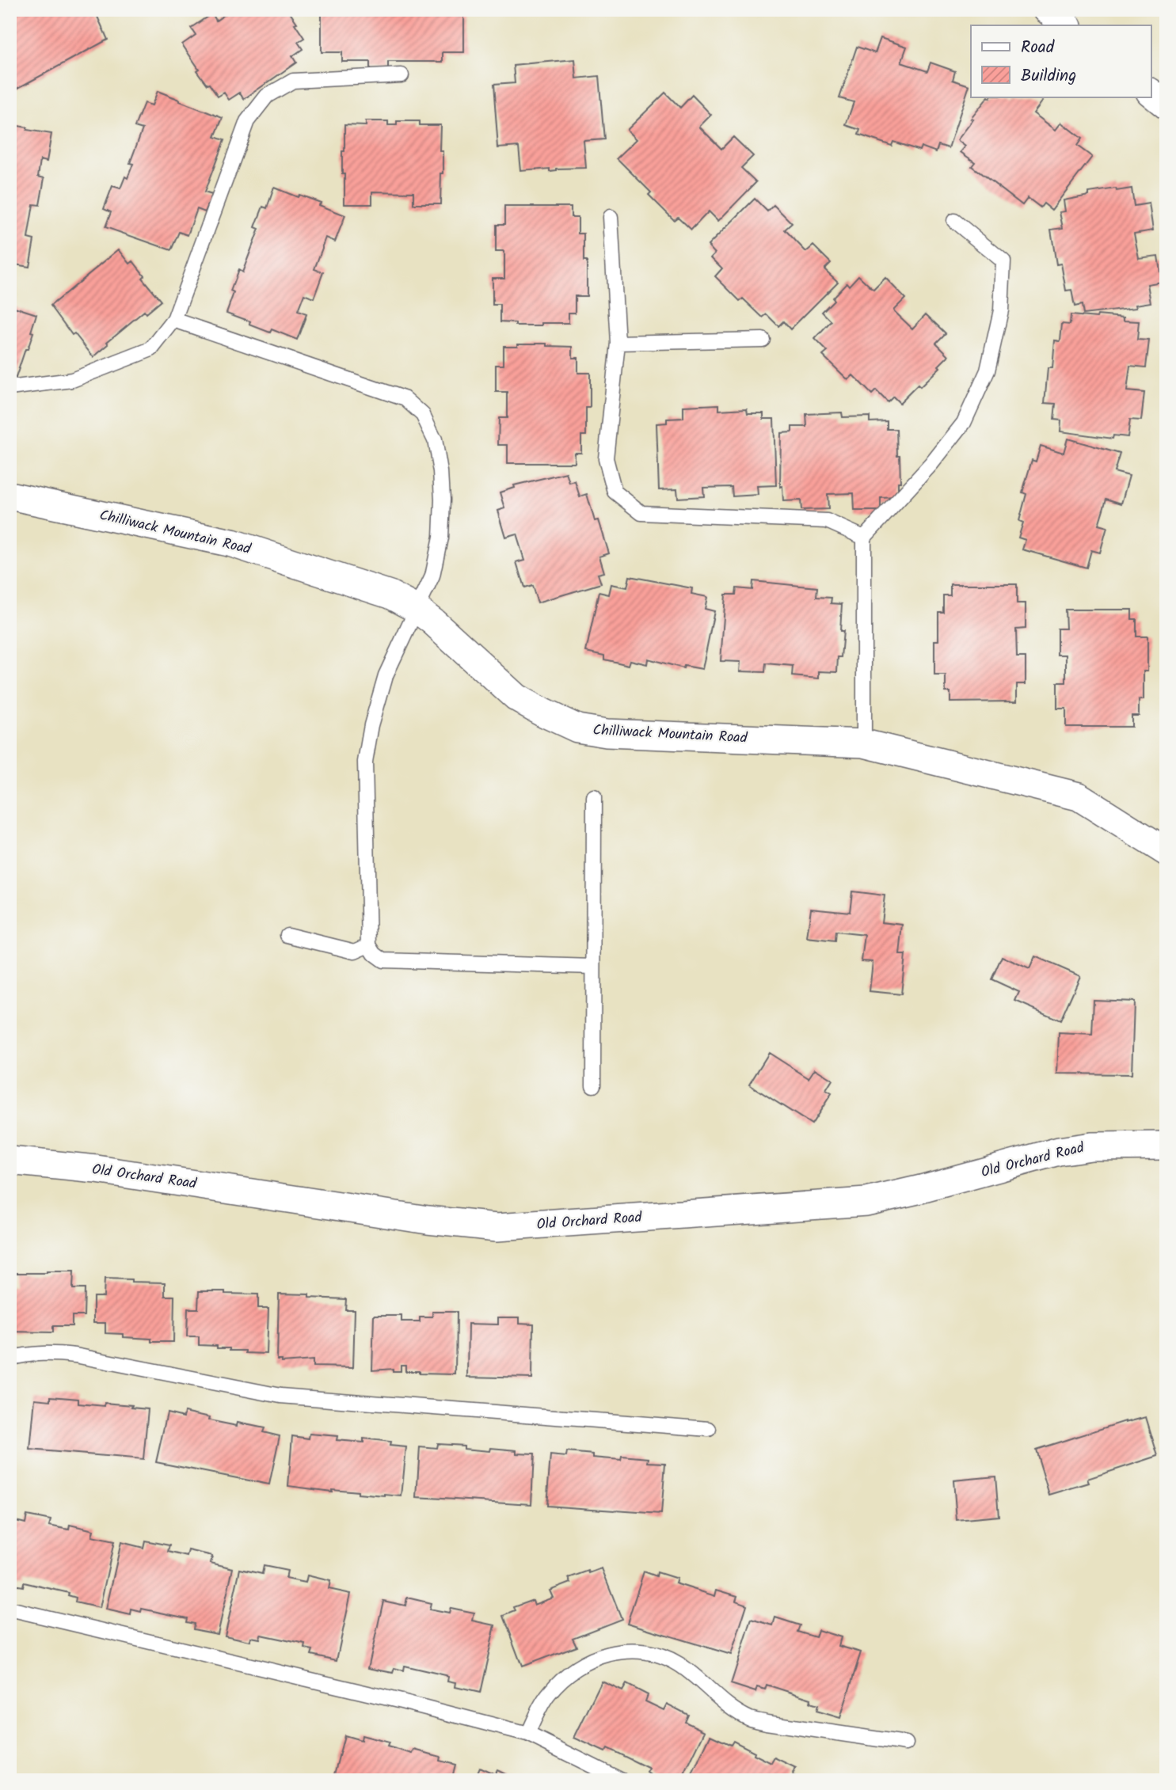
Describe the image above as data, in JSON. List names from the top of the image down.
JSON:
{
  "streets": {
    "street": ["Chilliwack Mountain Road", "Old Orchard Road"]
  },
  "legend": ["Road", "Building"]
}
